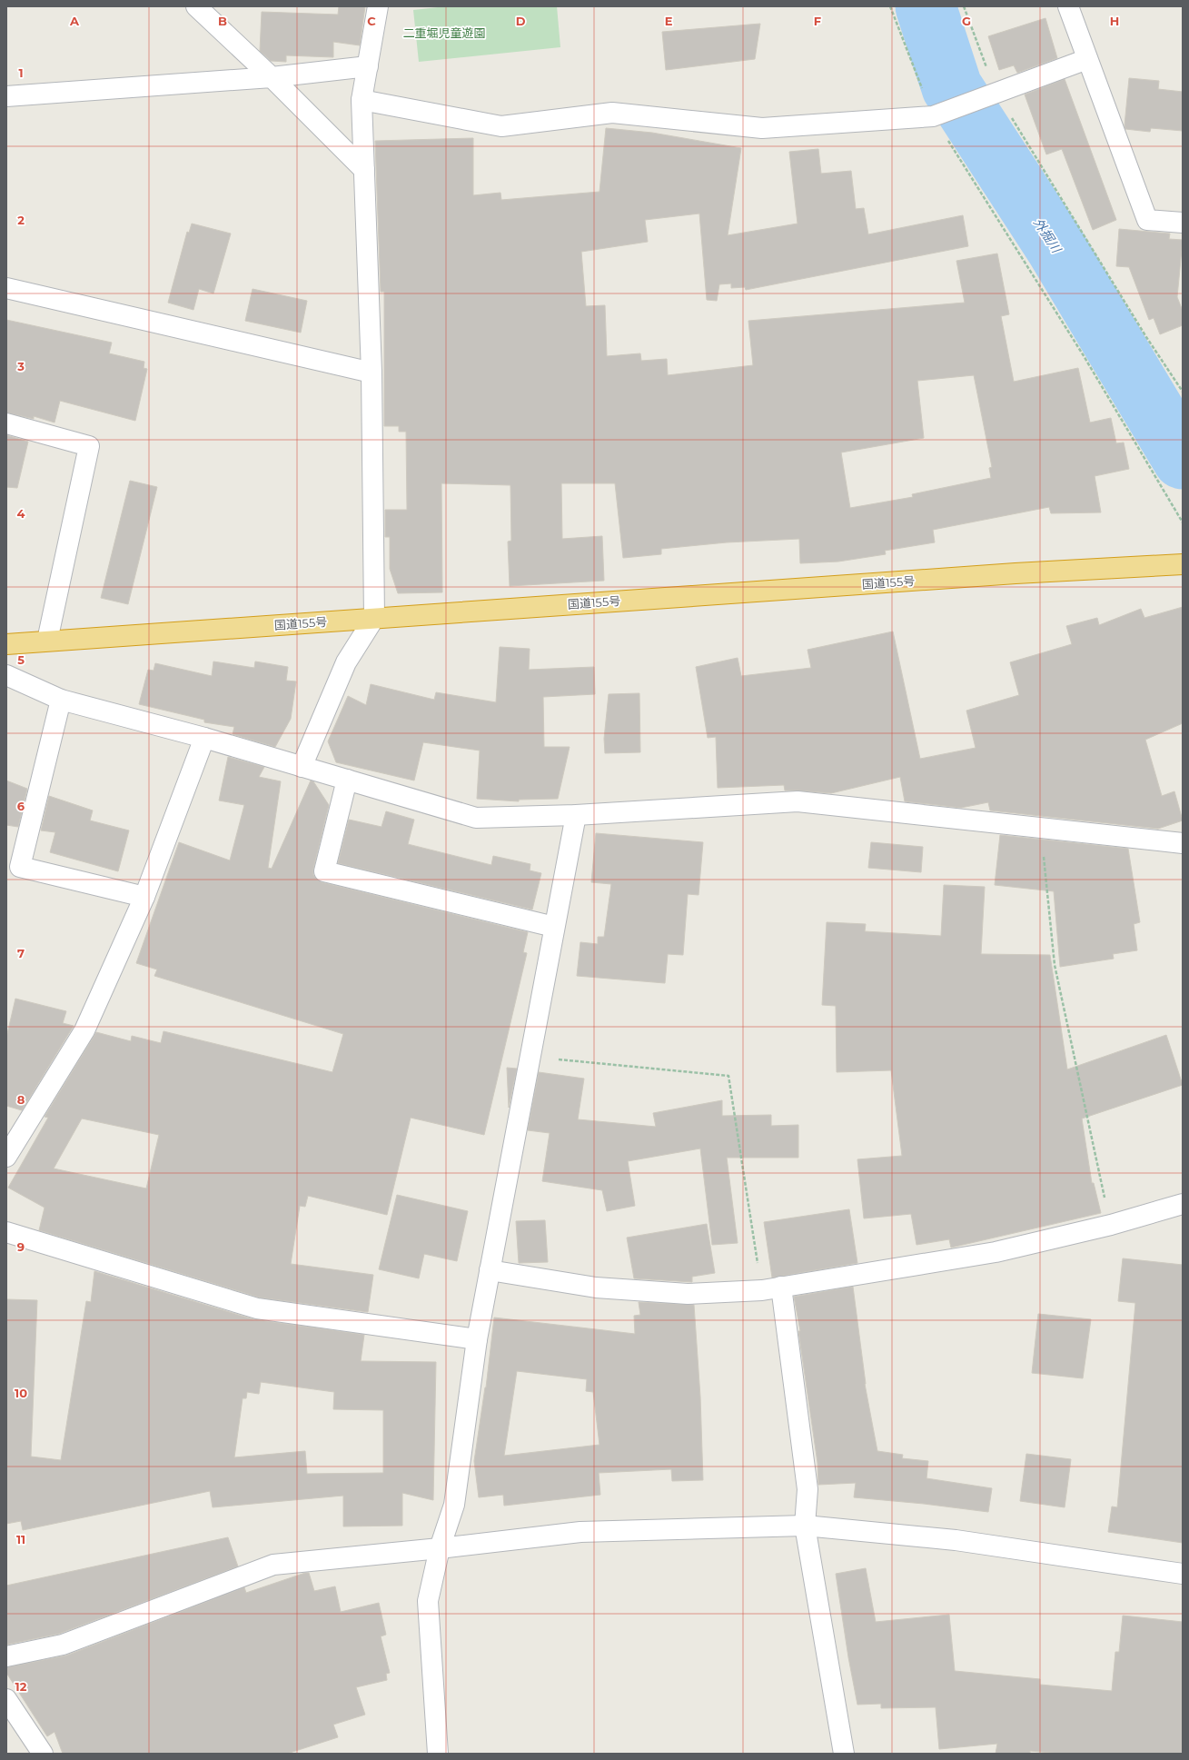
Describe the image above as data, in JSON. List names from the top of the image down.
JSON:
{
  "streets": {
    "highway": ["国道155号"]
  },
  "water": ["外掘川"],
  "parks": ["二重堀児童遊園"],
  "grid": {
    "columns": [
      "A",
      "B",
      "C",
      "D",
      "E",
      "F",
      "G",
      "H"
    ],
    "rows": [
      "1",
      "2",
      "3",
      "4",
      "5",
      "6",
      "7",
      "8",
      "9",
      "10",
      "11",
      "12"
    ]
  }
}
